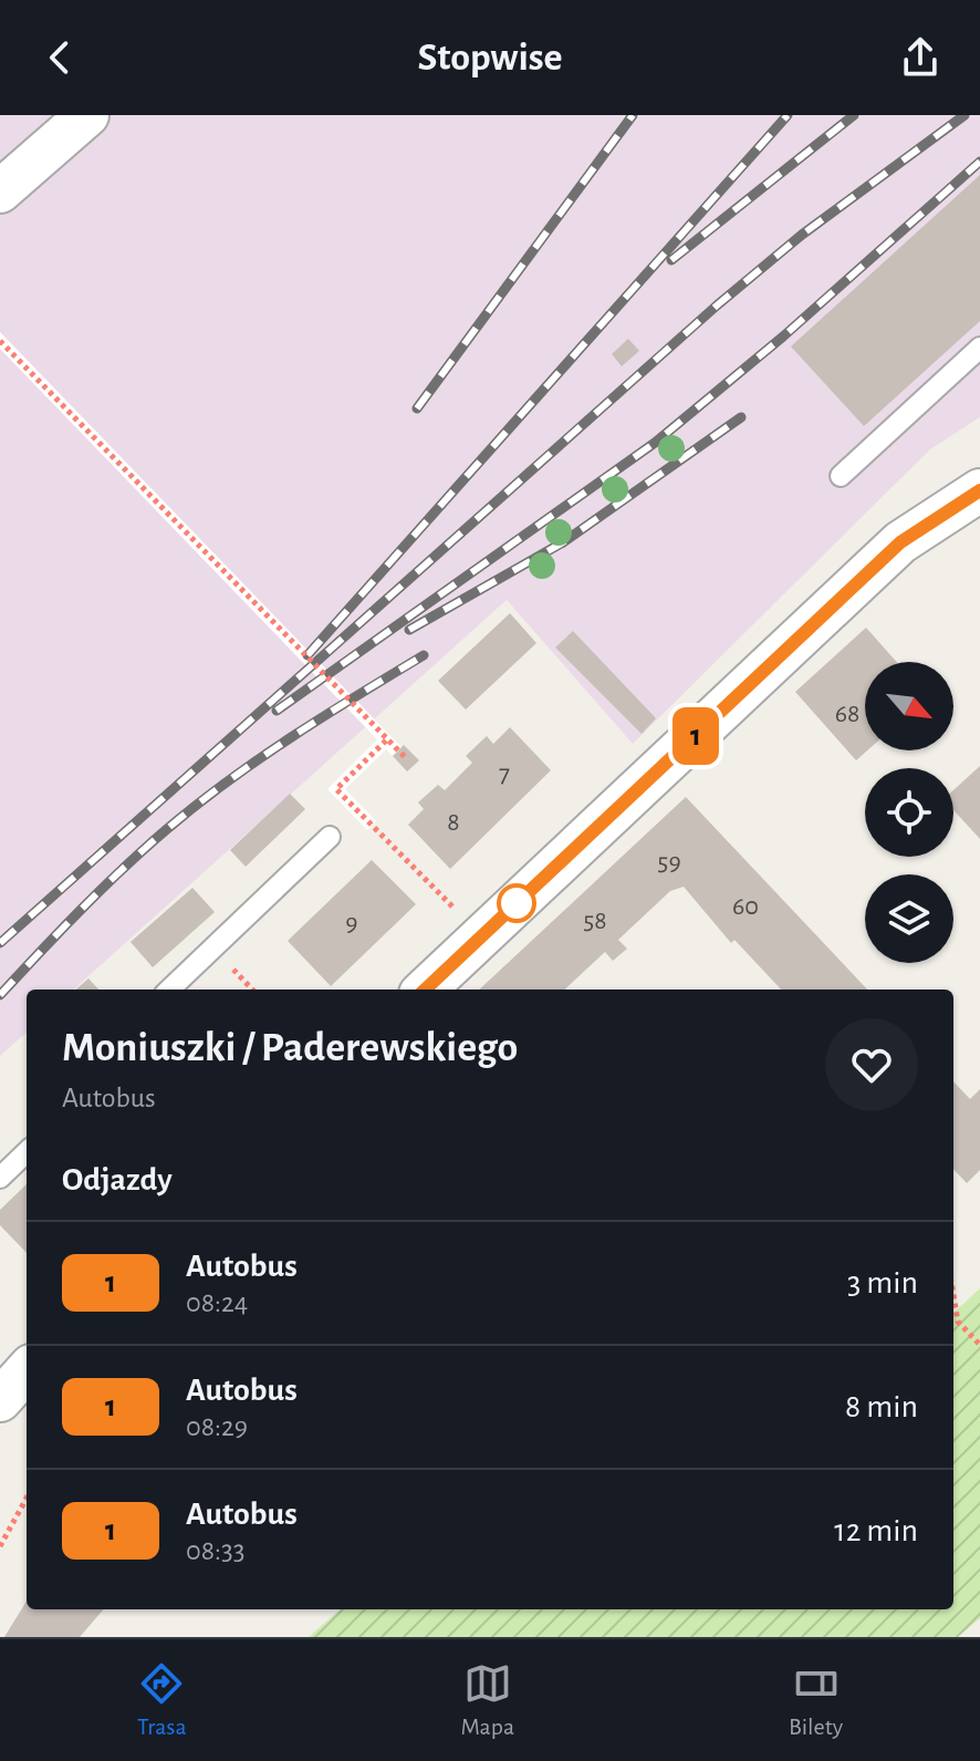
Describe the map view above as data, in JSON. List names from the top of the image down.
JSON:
{
  "lines": ["bus line 1"],
  "house_numbers": [
    "68",
    "7",
    "8",
    "59",
    "60",
    "58",
    "9"
  ],
  "north": "bottom right",
  "page": {
    "header": "Stopwise",
    "on_map": "1",
    "heading": [
      ["Moniuszki / Paderewskiego", "Autobus"],
      "Odjazdy"
    ],
    "list": [
      {
        "mark": "1",
        "name": "Autobus",
        "note": "08:24",
        "value": "3 min"
      },
      {
        "mark": "1",
        "name": "Autobus",
        "note": "08:29",
        "value": "8 min"
      },
      {
        "mark": "1",
        "name": "Autobus",
        "note": "08:33",
        "value": "12 min"
      }
    ],
    "tabs": ["Trasa", "Mapa", "Bilety"]
  }
}
